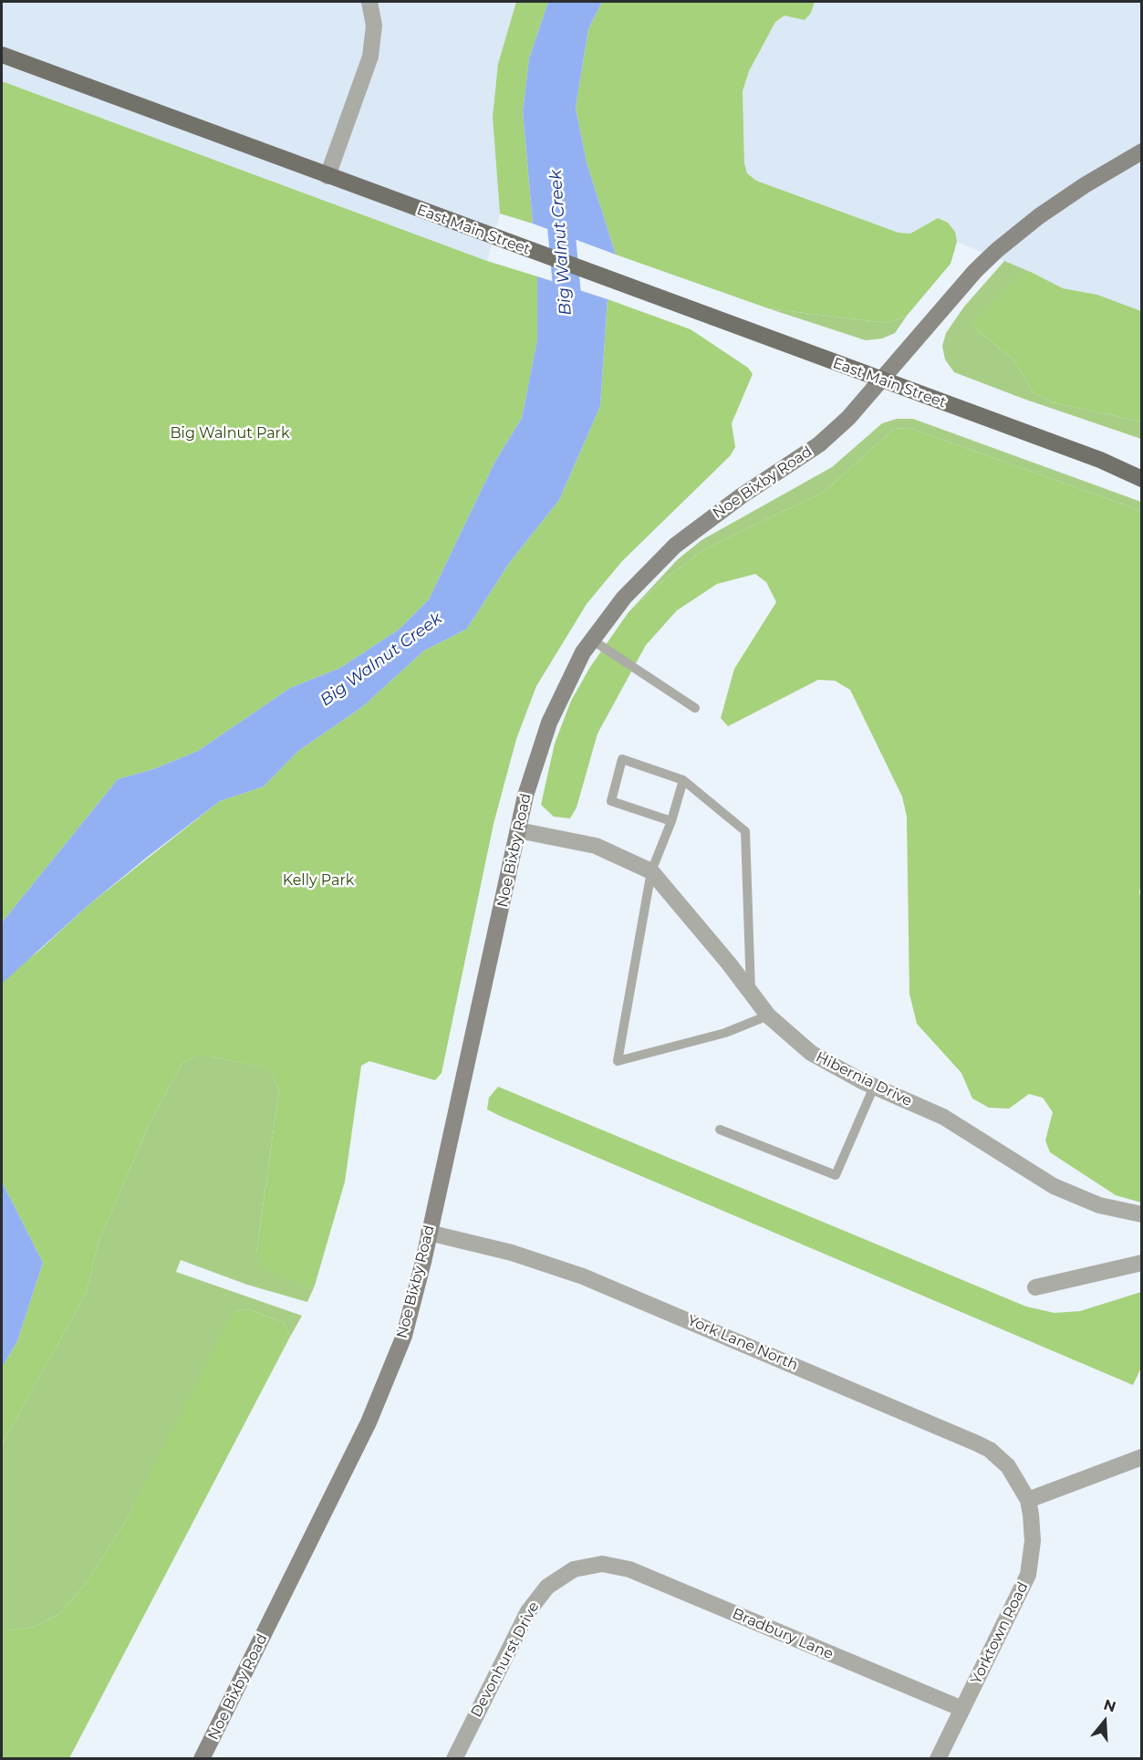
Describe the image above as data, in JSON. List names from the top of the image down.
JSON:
{
  "streets": {
    "main road": ["East Main Street"],
    "street": [
      "Noe Bixby Road",
      "Hibernia Drive",
      "York Lane North",
      "Yorktown Road",
      "Bradbury Lane",
      "Devonhurst Drive"
    ]
  },
  "crossings": [
    ["East Main Street", "Noe Bixby Road"],
    ["Noe Bixby Road", "Hibernia Drive"],
    ["Noe Bixby Road", "York Lane North"],
    ["York Lane North", "Yorktown Road"],
    ["Yorktown Road", "Bradbury Lane"],
    ["Bradbury Lane", "Devonhurst Drive"]
  ],
  "water": ["Big Walnut Creek"],
  "parks": ["Big Walnut Park", "Kelly Park"],
  "north": "top"
}
